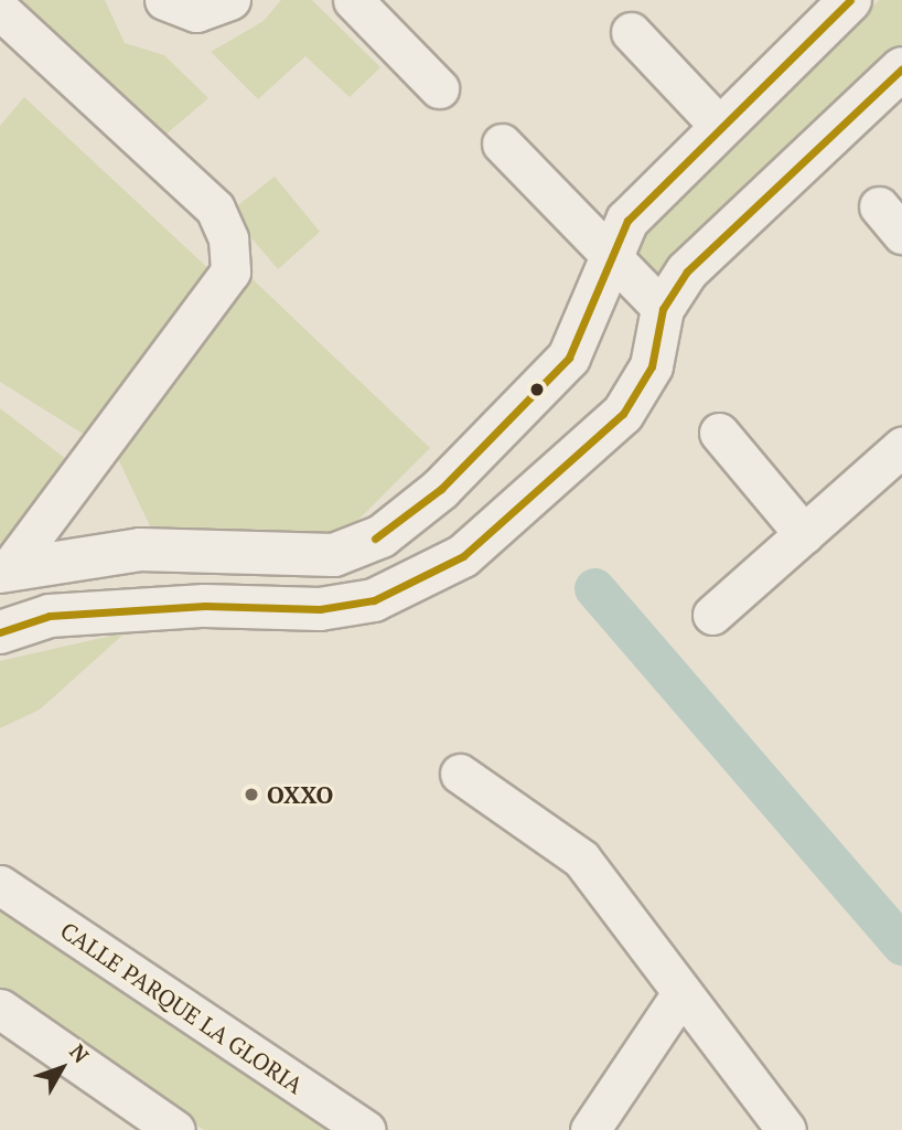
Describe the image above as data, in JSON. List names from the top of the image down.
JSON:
{
  "streets": {
    "street": ["CALLE PARQUE LA GLORIA"]
  },
  "places": ["OXXO"],
  "north": "top right"
}
